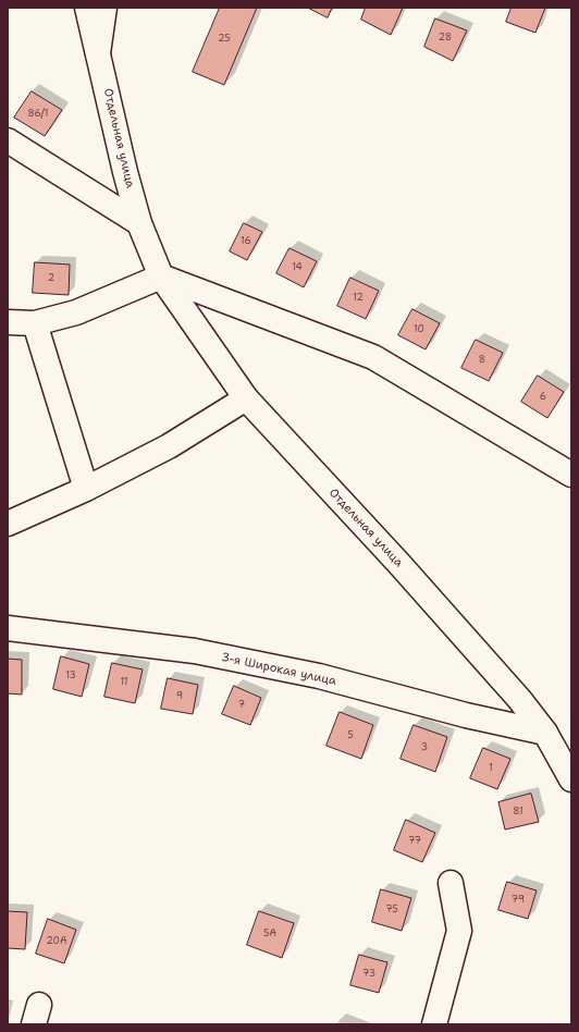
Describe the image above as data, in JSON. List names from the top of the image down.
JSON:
{
  "streets": {
    "street": ["Отдельная улица", "3-я Широкая улица"]
  },
  "crossings": [
    ["Отдельная улица", "3-я Широкая улица"]
  ],
  "house_numbers": [
    "28",
    "25",
    "86/1",
    "16",
    "14",
    "2",
    "12",
    "10",
    "8",
    "6",
    "13",
    "11",
    "9",
    "7",
    "5",
    "3",
    "1",
    "81",
    "77",
    "79",
    "75",
    "5А",
    "20А",
    "73"
  ]
}
